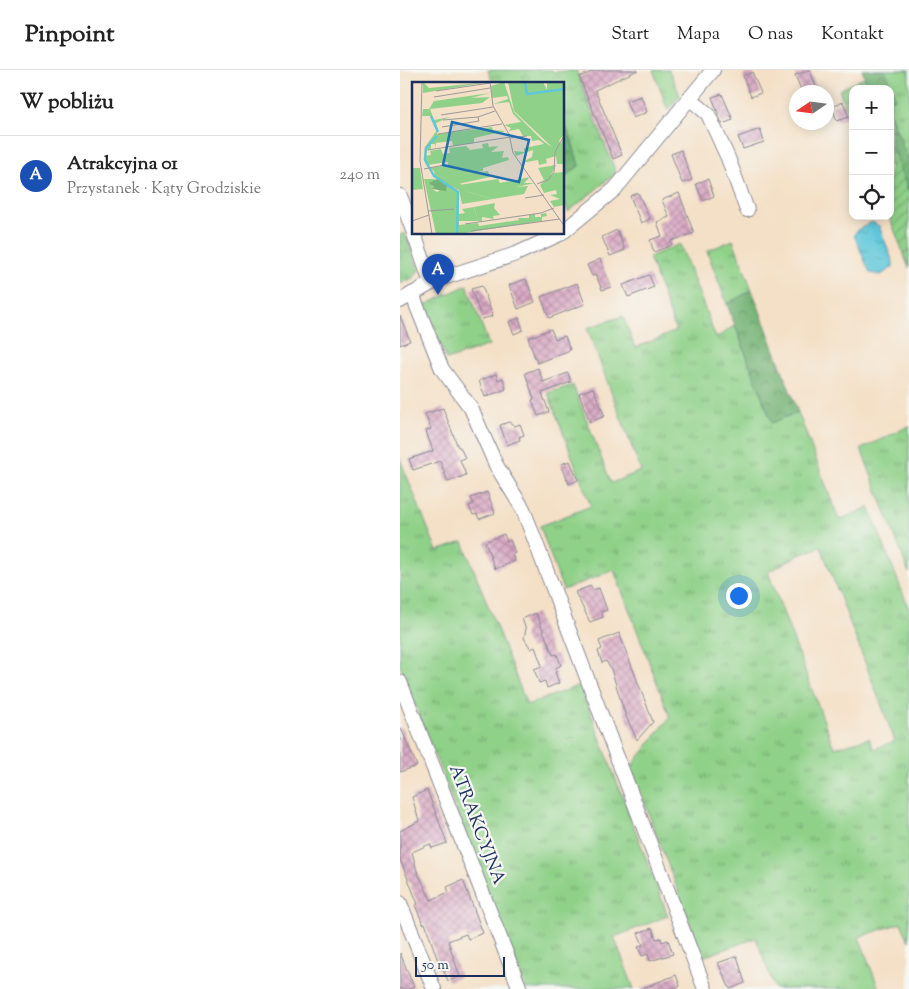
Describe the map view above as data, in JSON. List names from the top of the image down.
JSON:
{
  "streets": {
    "street": ["ATRAKCYJNA"]
  },
  "scale_bar": "50 m",
  "north": "left",
  "page": {
    "header": "Pinpoint",
    "nav": [
      "Start",
      "Mapa",
      "O nas",
      "Kontakt"
    ],
    "heading": "W pobliżu",
    "map_buttons": ["+", "−"],
    "list": [
      {
        "mark": "A",
        "name": "Atrakcyjna 01",
        "note": "Przystanek · Kąty Grodziskie",
        "value": "240 m"
      }
    ],
    "pins": "A",
    "scale": "50 m"
  }
}
